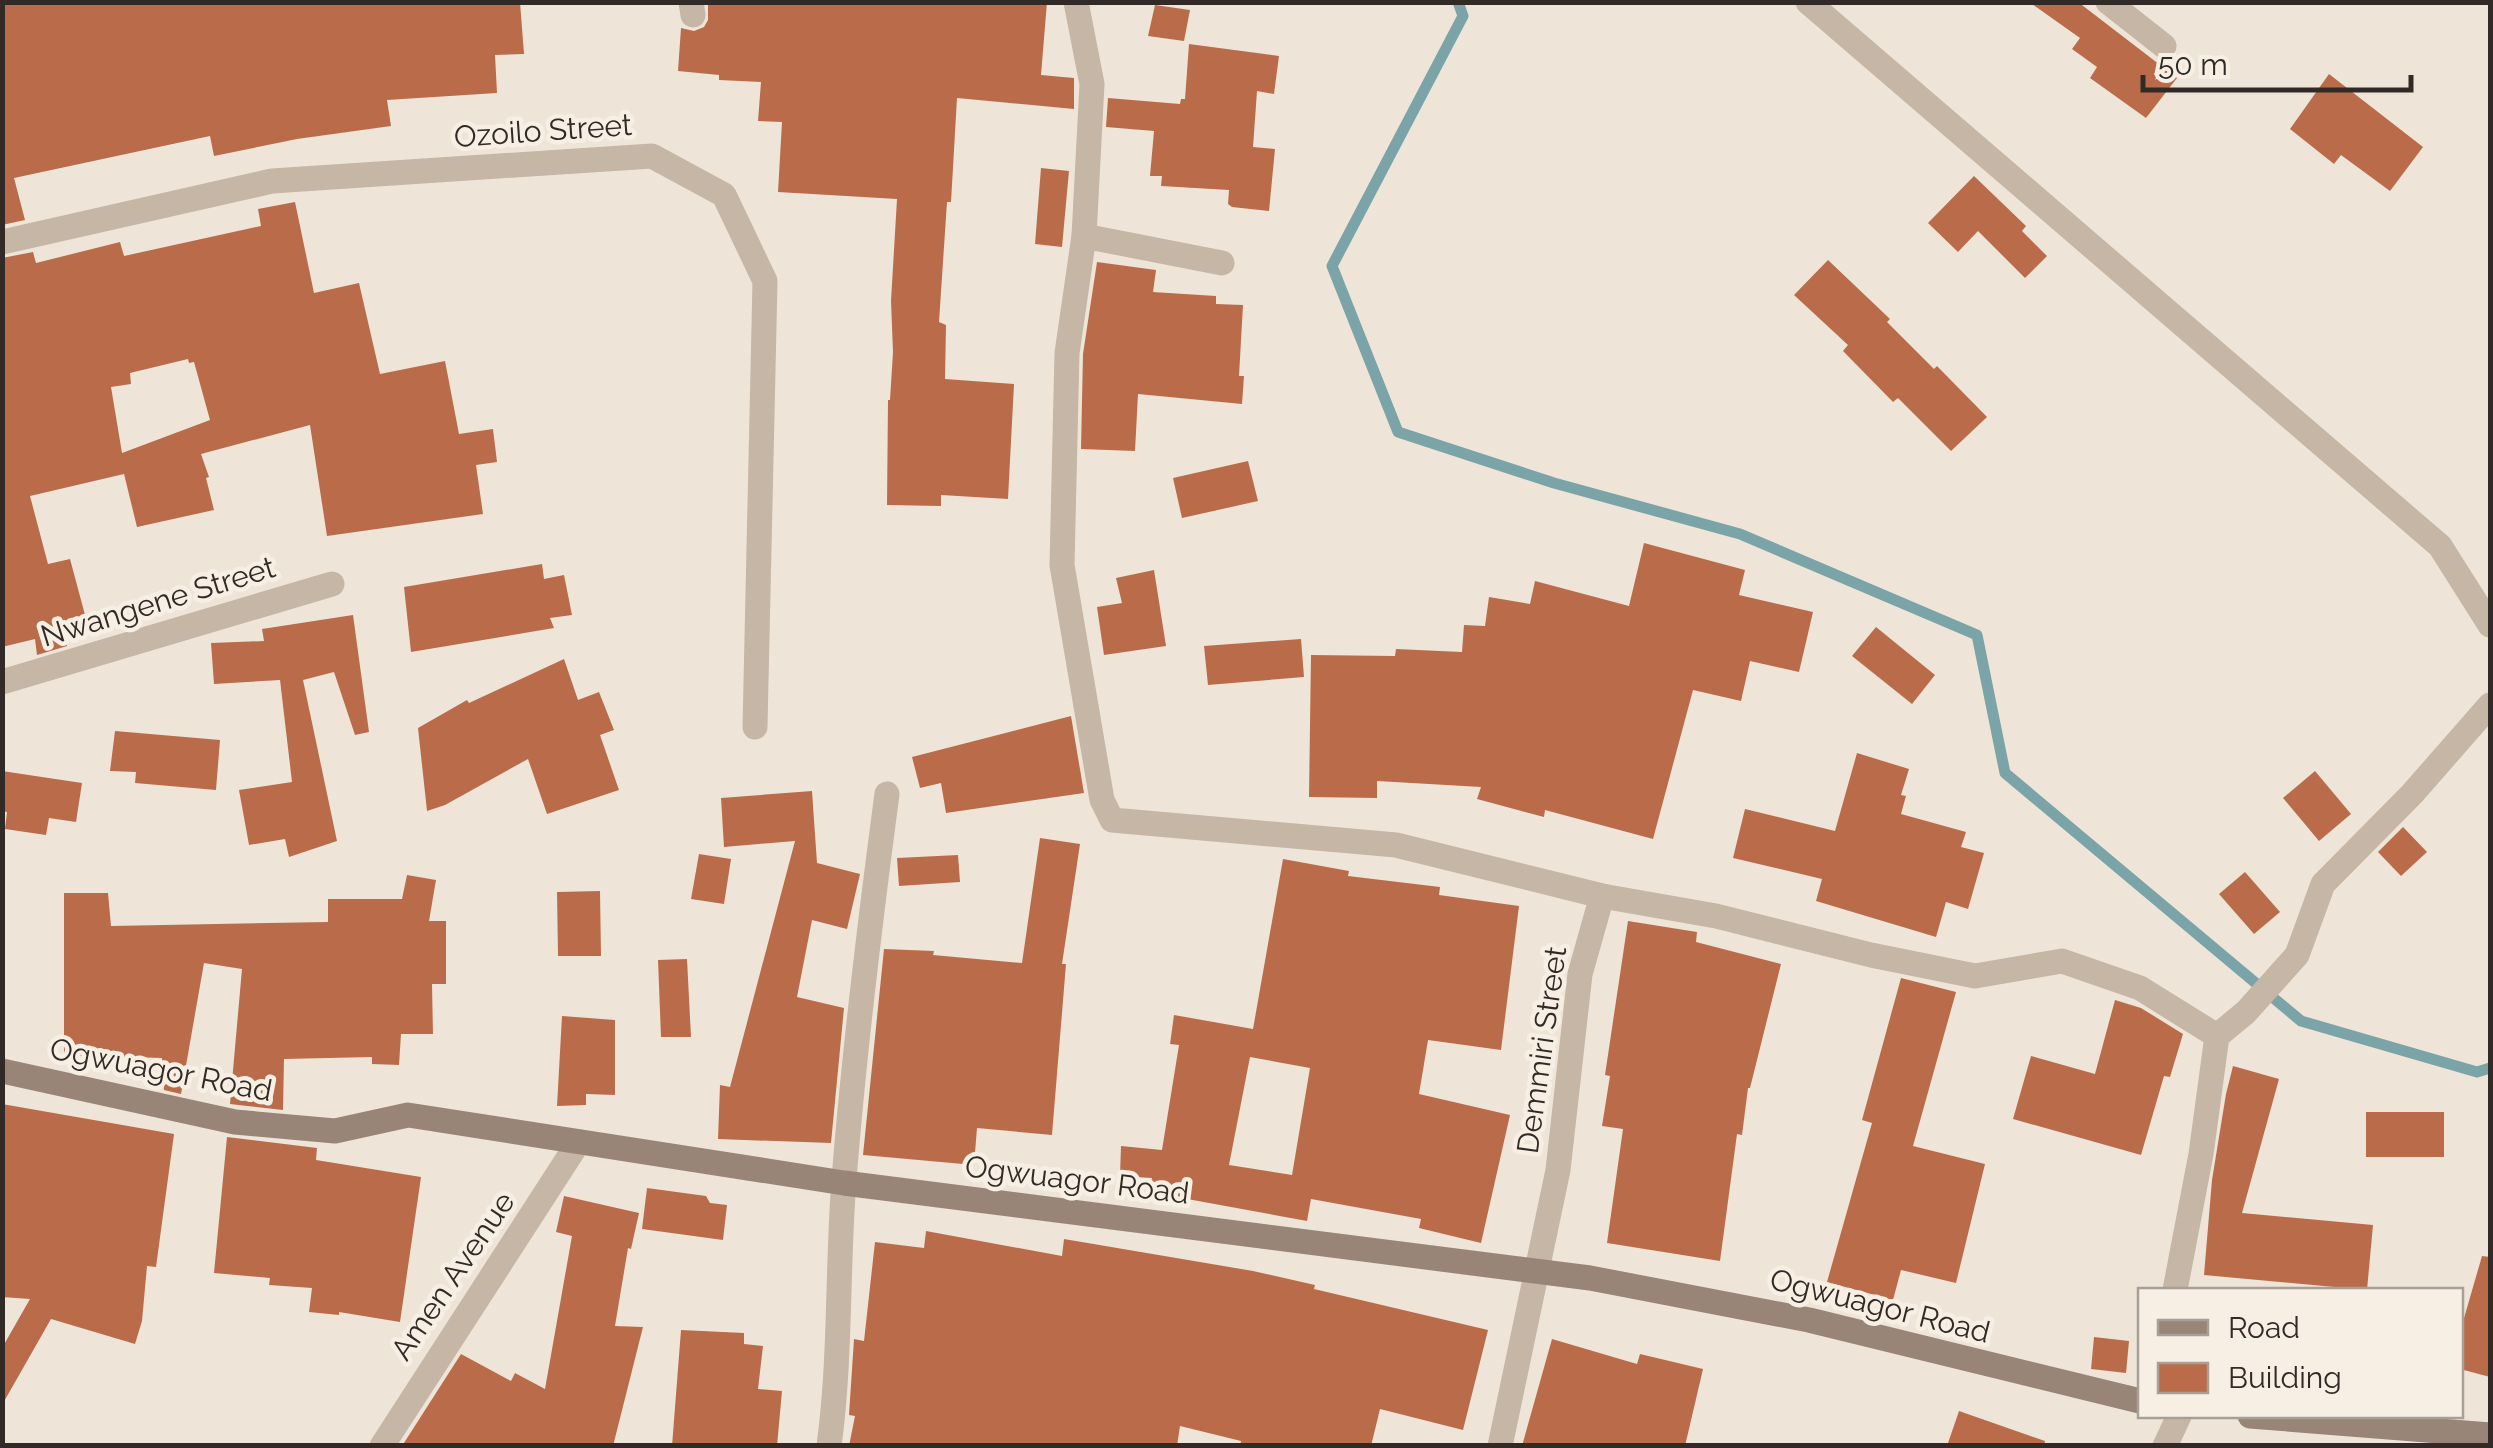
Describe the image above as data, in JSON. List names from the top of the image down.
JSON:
{
  "streets": {
    "street": [
      "Ozoilo Street",
      "Nwangene Street",
      "Demmiri Street",
      "Ogwuagor Road",
      "Amen Avenue"
    ]
  },
  "crossings": [
    ["Demmiri Street", "Ogwuagor Road"],
    ["Ogwuagor Road", "Amen Avenue"]
  ],
  "legend": ["Road", "Building"],
  "scale_bar": "50 m"
}
